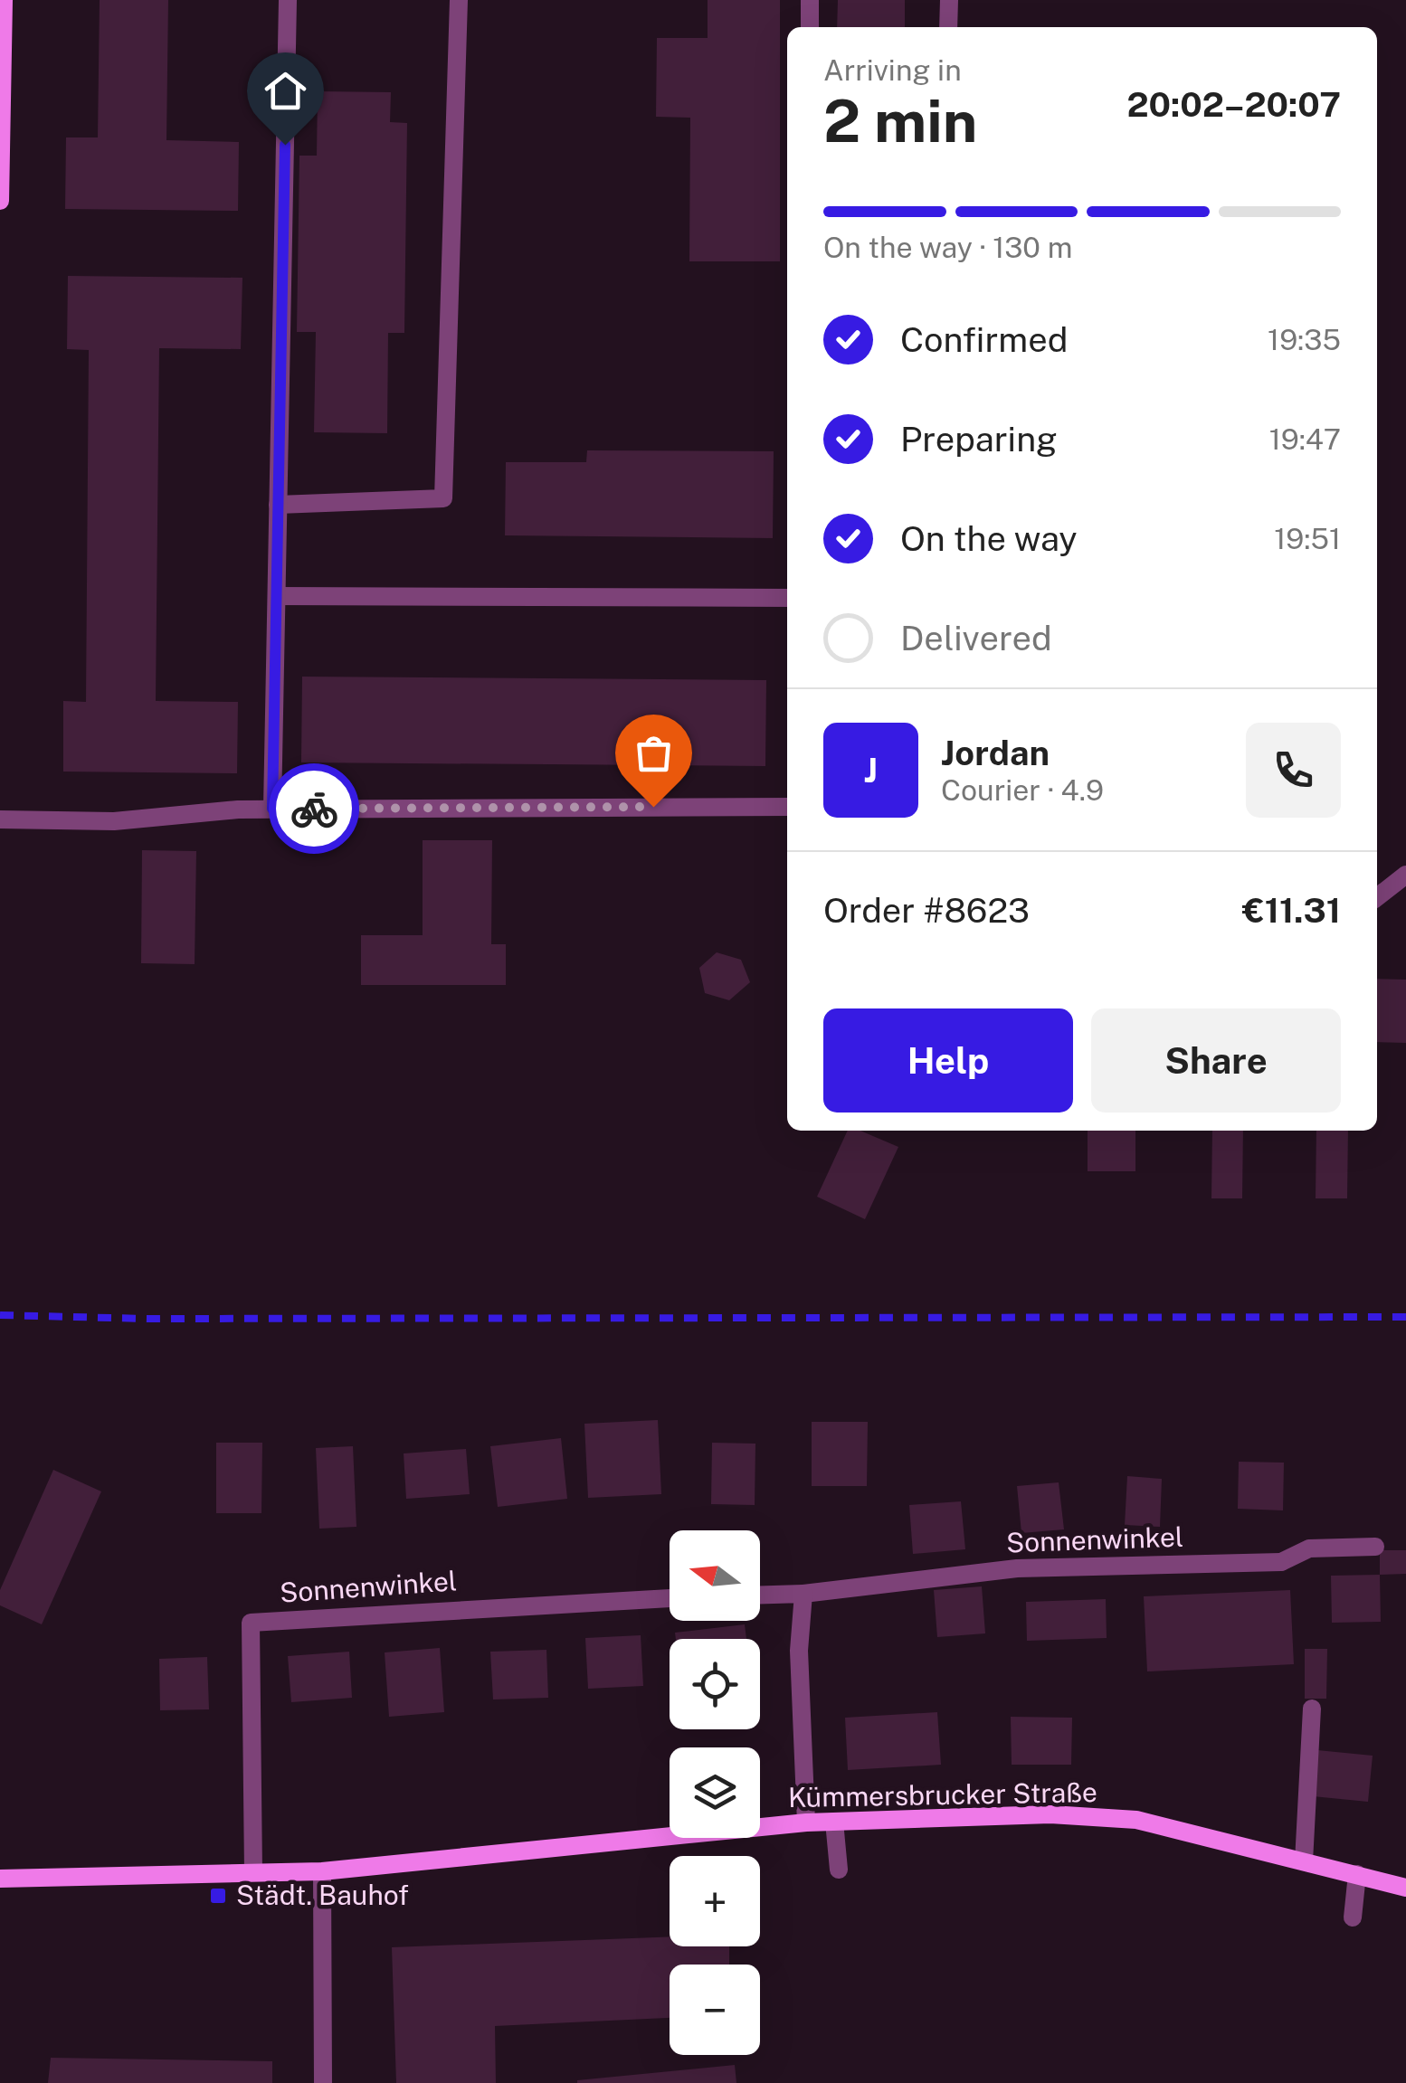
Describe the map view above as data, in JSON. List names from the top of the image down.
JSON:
{
  "streets": {
    "street": ["Sonnenwinkel", "Kümmersbrucker Straße"]
  },
  "crossings": [
    ["Sonnenwinkel", "Kümmersbrucker Straße"]
  ],
  "places": {
    "transit": ["Städt. Bauhof"]
  },
  "north": "left",
  "page": {
    "heading": ["2 min", "Arriving in", "20:02–20:07"],
    "panel": [
      "Jordan",
      "Courier · 4.9",
      "Order #8623",
      "€11.31"
    ],
    "bar": "On the way · 130 m",
    "list": [
      ["Confirmed", "19:35"],
      ["Preparing", "19:47"],
      ["On the way", "19:51"],
      "Delivered"
    ],
    "round": "J",
    "buttons": ["Help", "Share"],
    "map_buttons": ["+", "−"]
  }
}
